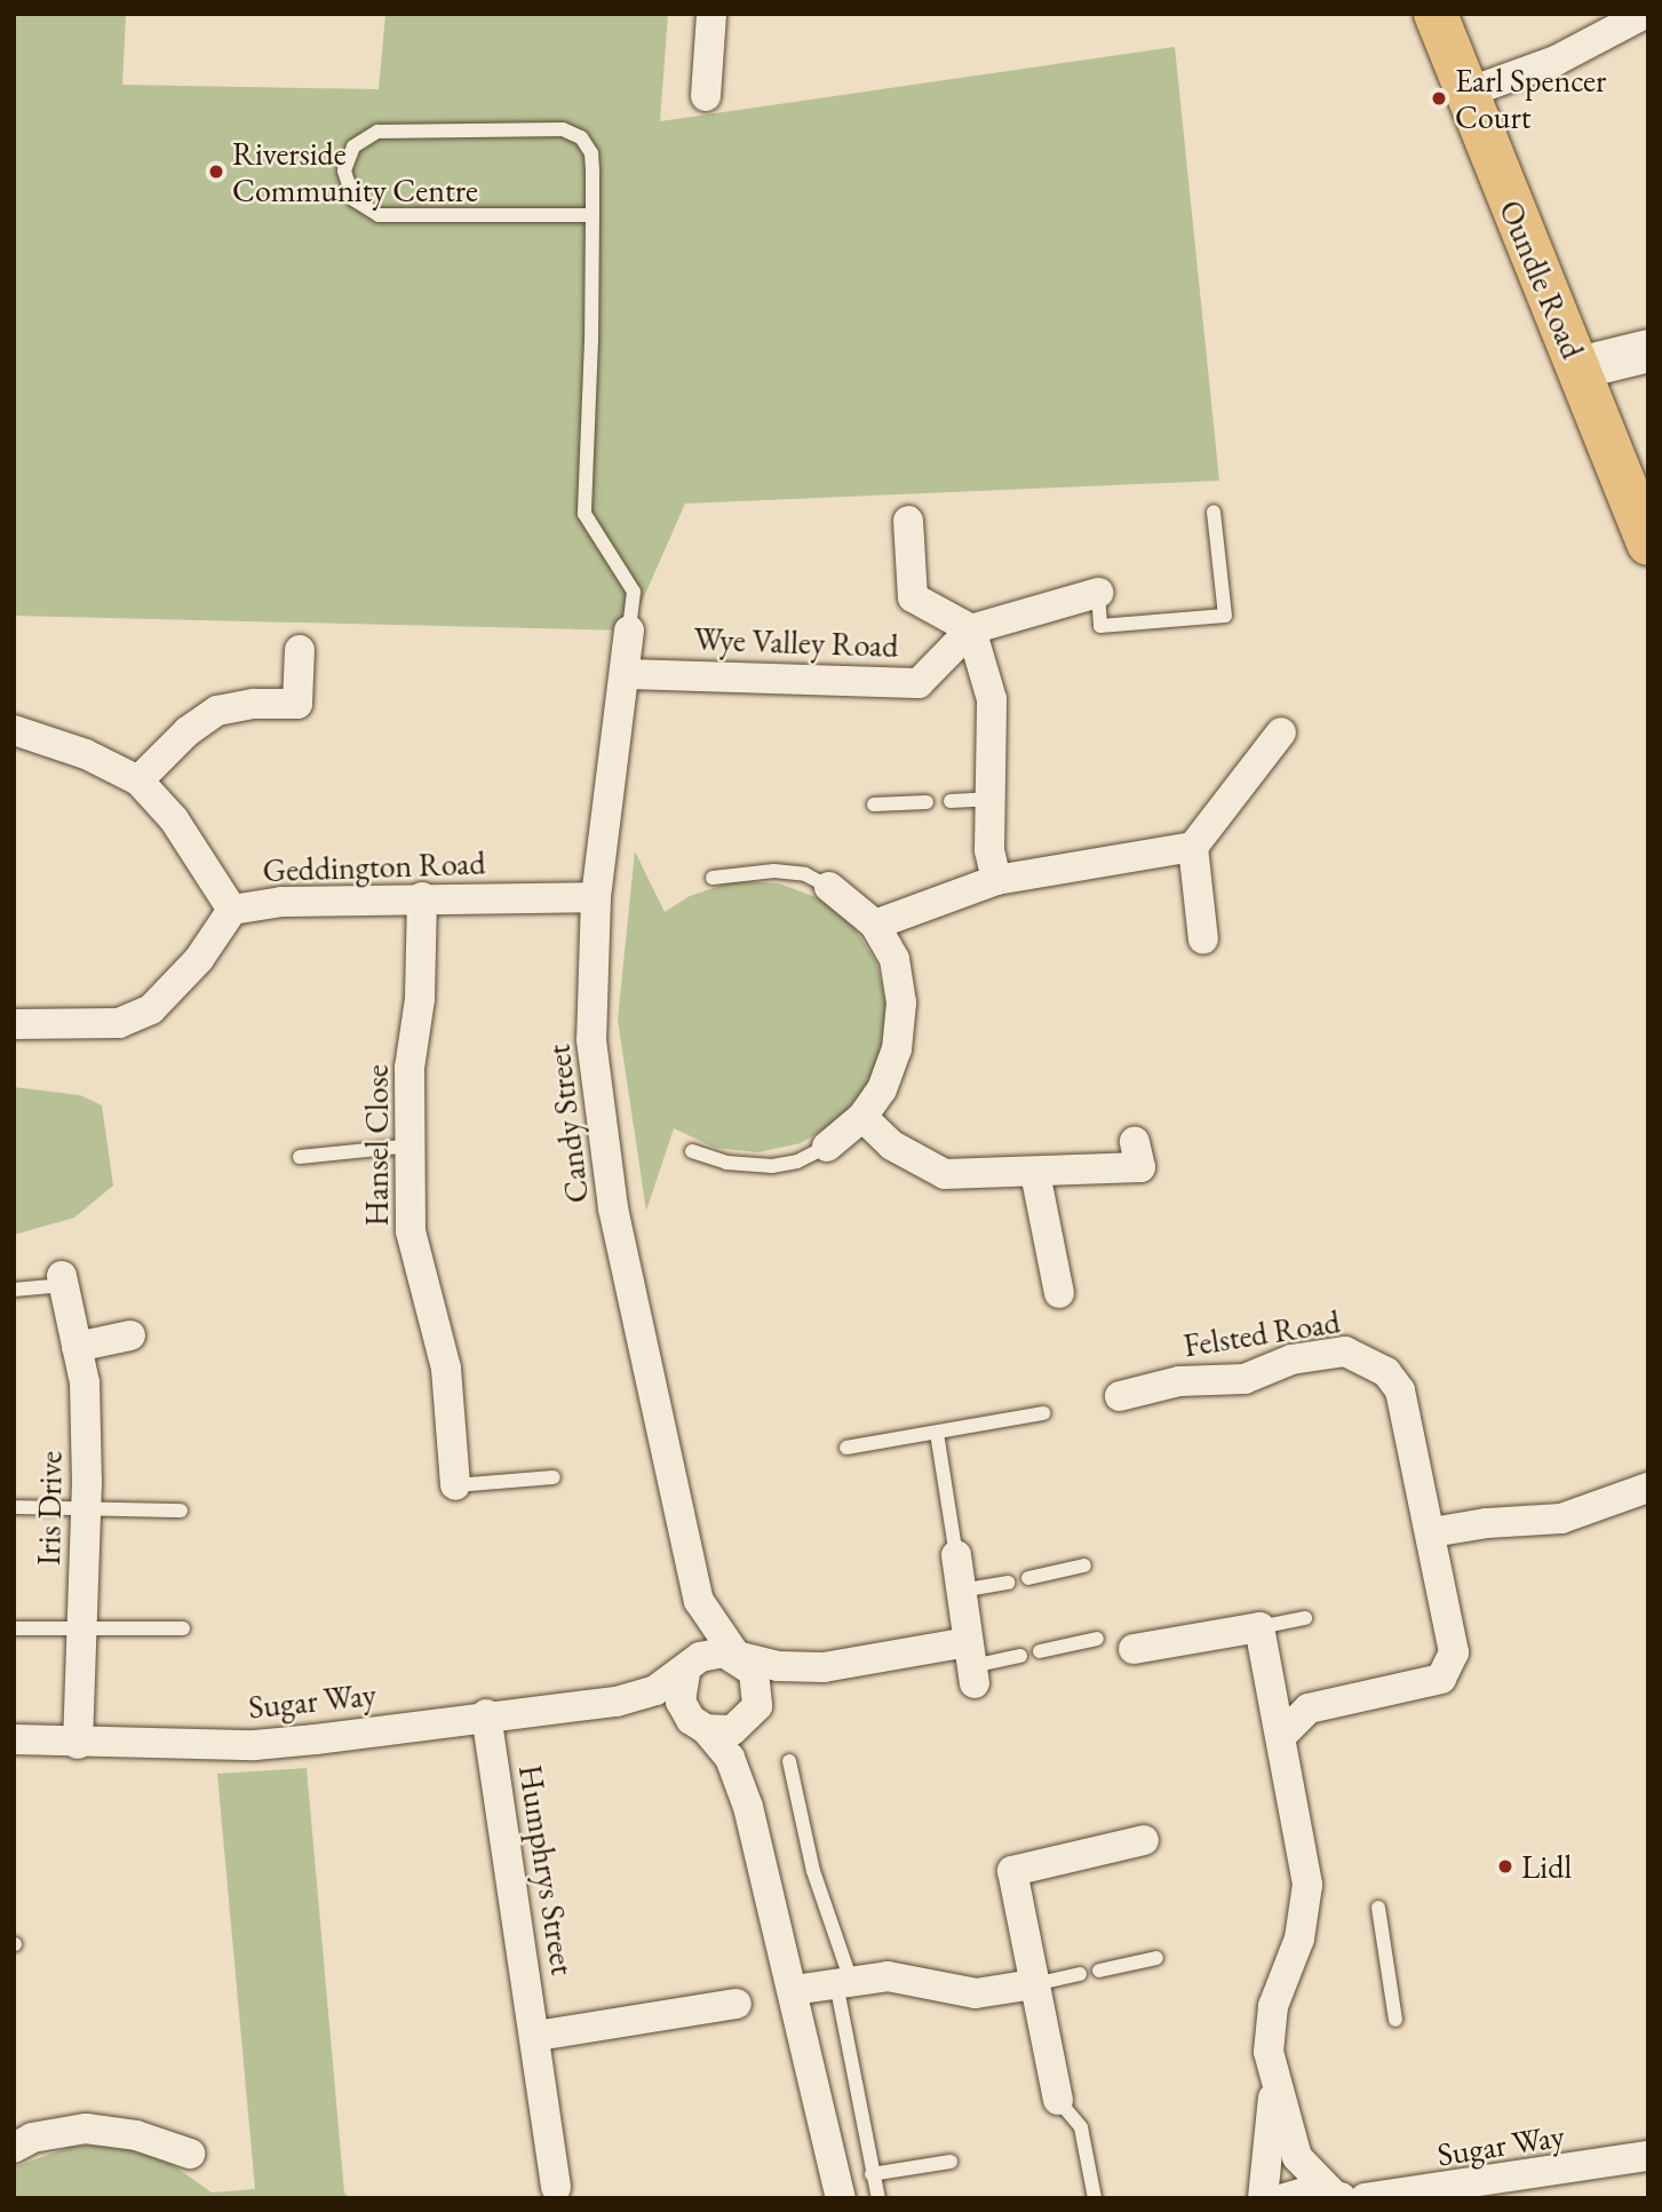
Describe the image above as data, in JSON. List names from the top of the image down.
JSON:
{
  "streets": {
    "main road": ["Oundle Road"],
    "street": [
      "Wye Valley Road",
      "Geddington Road",
      "Candy Street",
      "Hansel Close",
      "Felsted Road",
      "Iris Drive",
      "Sugar Way",
      "Humphrys Street"
    ]
  },
  "crossings": [
    ["Wye Valley Road", "Candy Street"],
    ["Geddington Road", "Candy Street"],
    ["Geddington Road", "Hansel Close"],
    ["Candy Street", "Sugar Way"],
    ["Iris Drive", "Sugar Way"],
    ["Sugar Way", "Humphrys Street"]
  ],
  "places": ["Earl Spencer Court", "Riverside Community Centre", "Lidl"]
}
